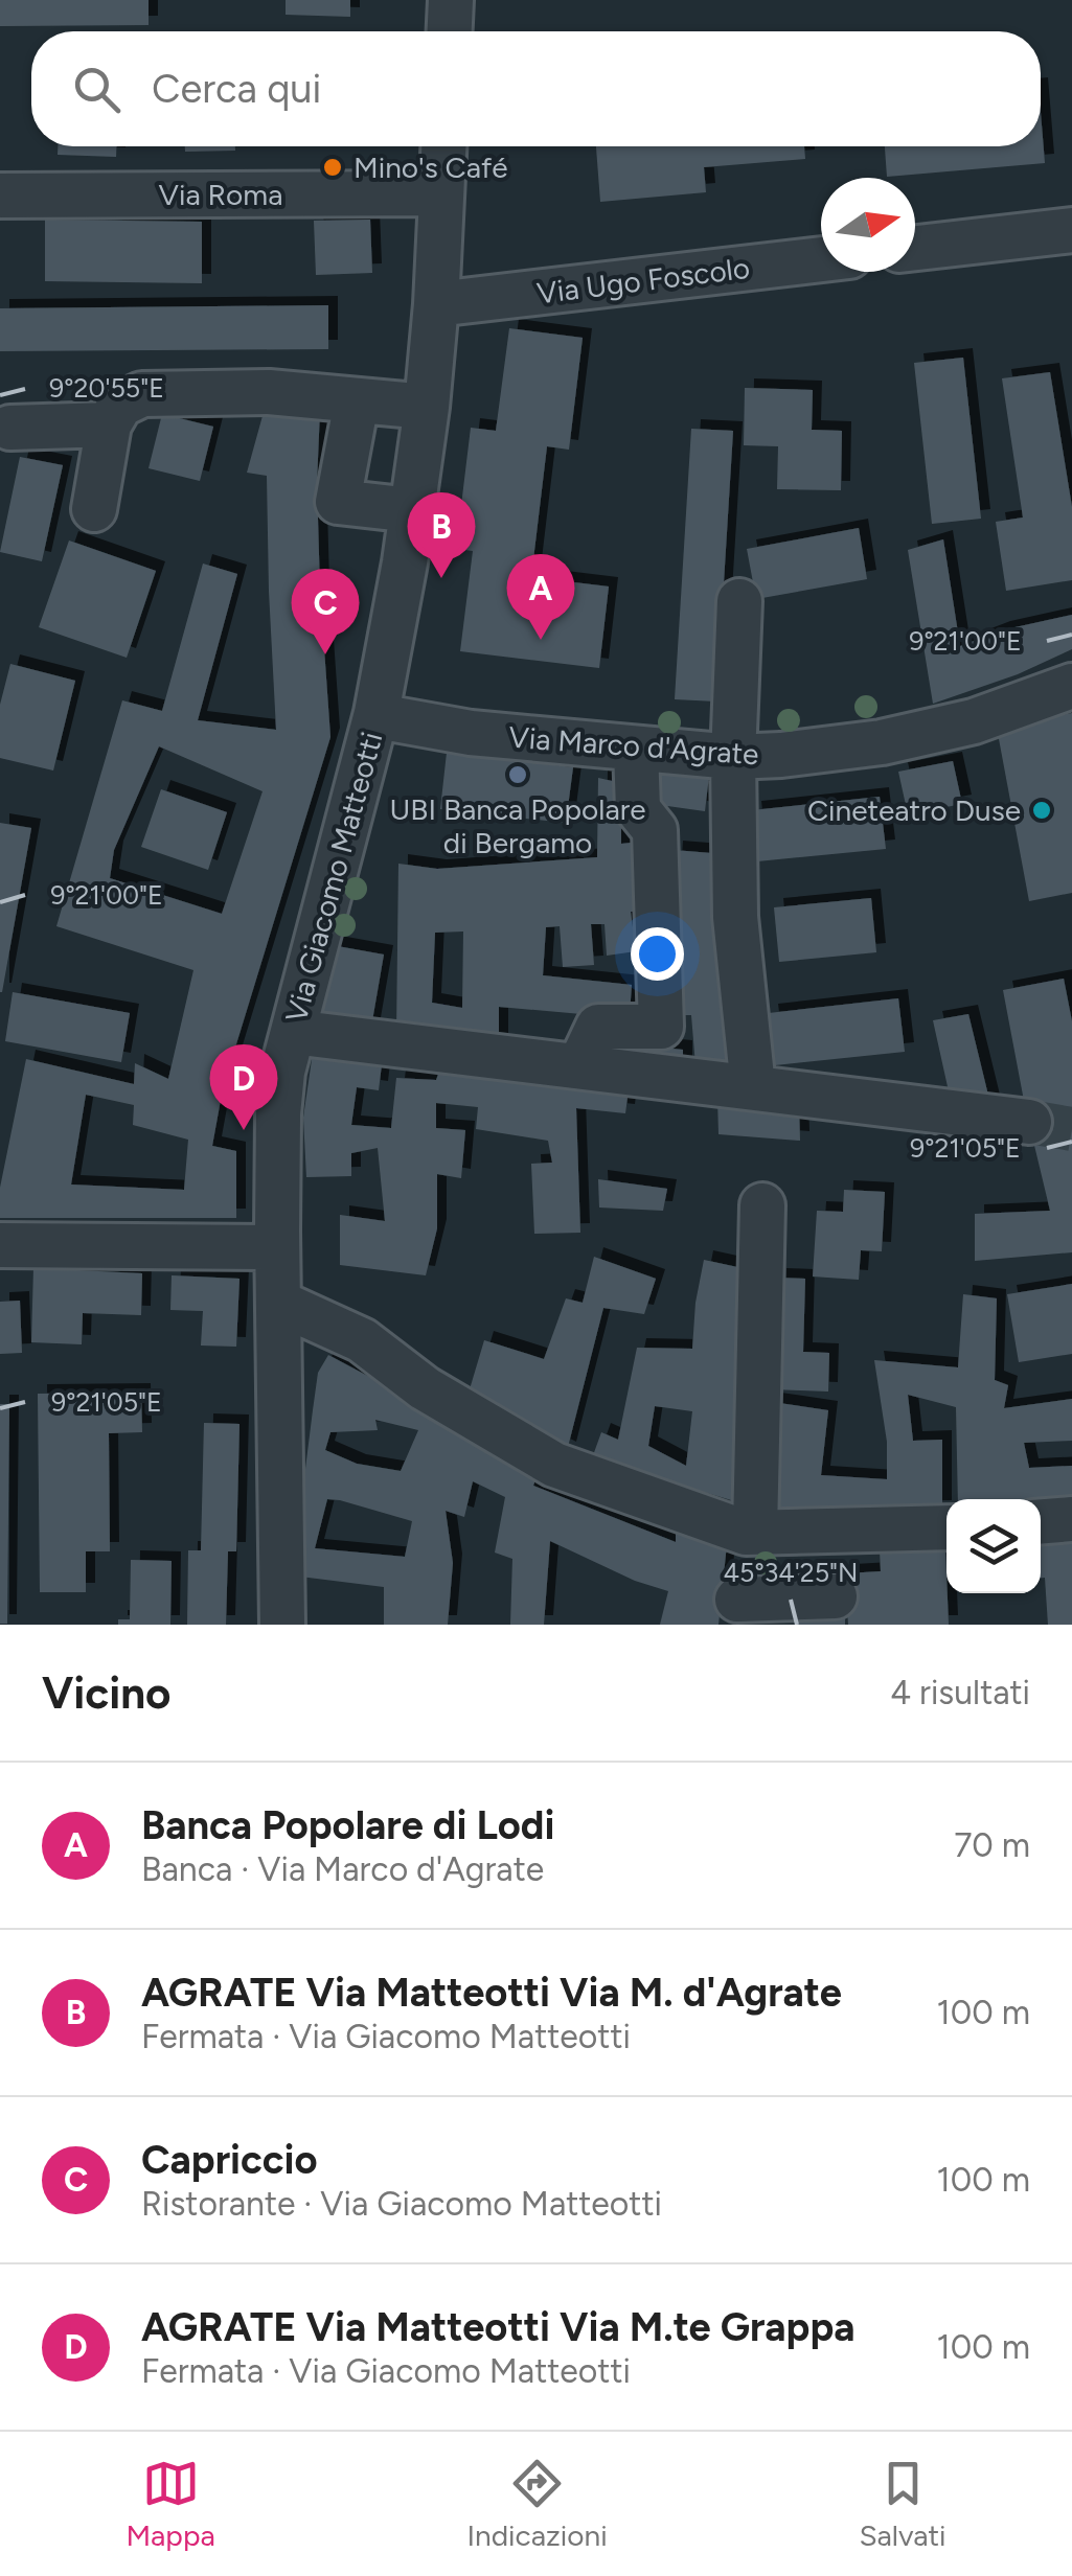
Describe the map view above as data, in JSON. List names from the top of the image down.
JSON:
{
  "streets": {
    "street": [
      "Via Roma",
      "Via Ugo Foscolo",
      "Via Marco d'Agrate",
      "Via Giacomo Matteotti"
    ]
  },
  "crossings": [
    ["Via Roma", "Via Giacomo Matteotti"],
    ["Via Ugo Foscolo", "Via Giacomo Matteotti"],
    ["Via Marco d'Agrate", "Via Giacomo Matteotti"]
  ],
  "places": ["Mino's Café", "UBI Banca Popolare di Bergamo", "Cineteatro Duse"],
  "north": "right",
  "page": {
    "search": "Cerca qui",
    "pins": [
      "B",
      "A",
      "C",
      "D"
    ],
    "heading": ["Vicino", "4 risultati"],
    "list": [
      {
        "mark": "A",
        "name": "Banca Popolare di Lodi",
        "note": "Banca · Via Marco d'Agrate",
        "value": "70 m"
      },
      {
        "mark": "B",
        "name": "AGRATE Via Matteotti Via M. d'Agrate",
        "note": "Fermata · Via Giacomo Matteotti",
        "value": "100 m"
      },
      {
        "mark": "C",
        "name": "Capriccio",
        "note": "Ristorante · Via Giacomo Matteotti",
        "value": "100 m"
      },
      {
        "mark": "D",
        "name": "AGRATE Via Matteotti Via M.te Grappa",
        "note": "Fermata · Via Giacomo Matteotti",
        "value": "100 m"
      }
    ],
    "nav": ["Mappa", "Indicazioni", "Salvati"]
  },
  "coordinates": [
    "9°20'55\"E",
    "9°21'00\"E",
    "9°21'05\"E",
    "45°34'25\"N"
  ]
}
